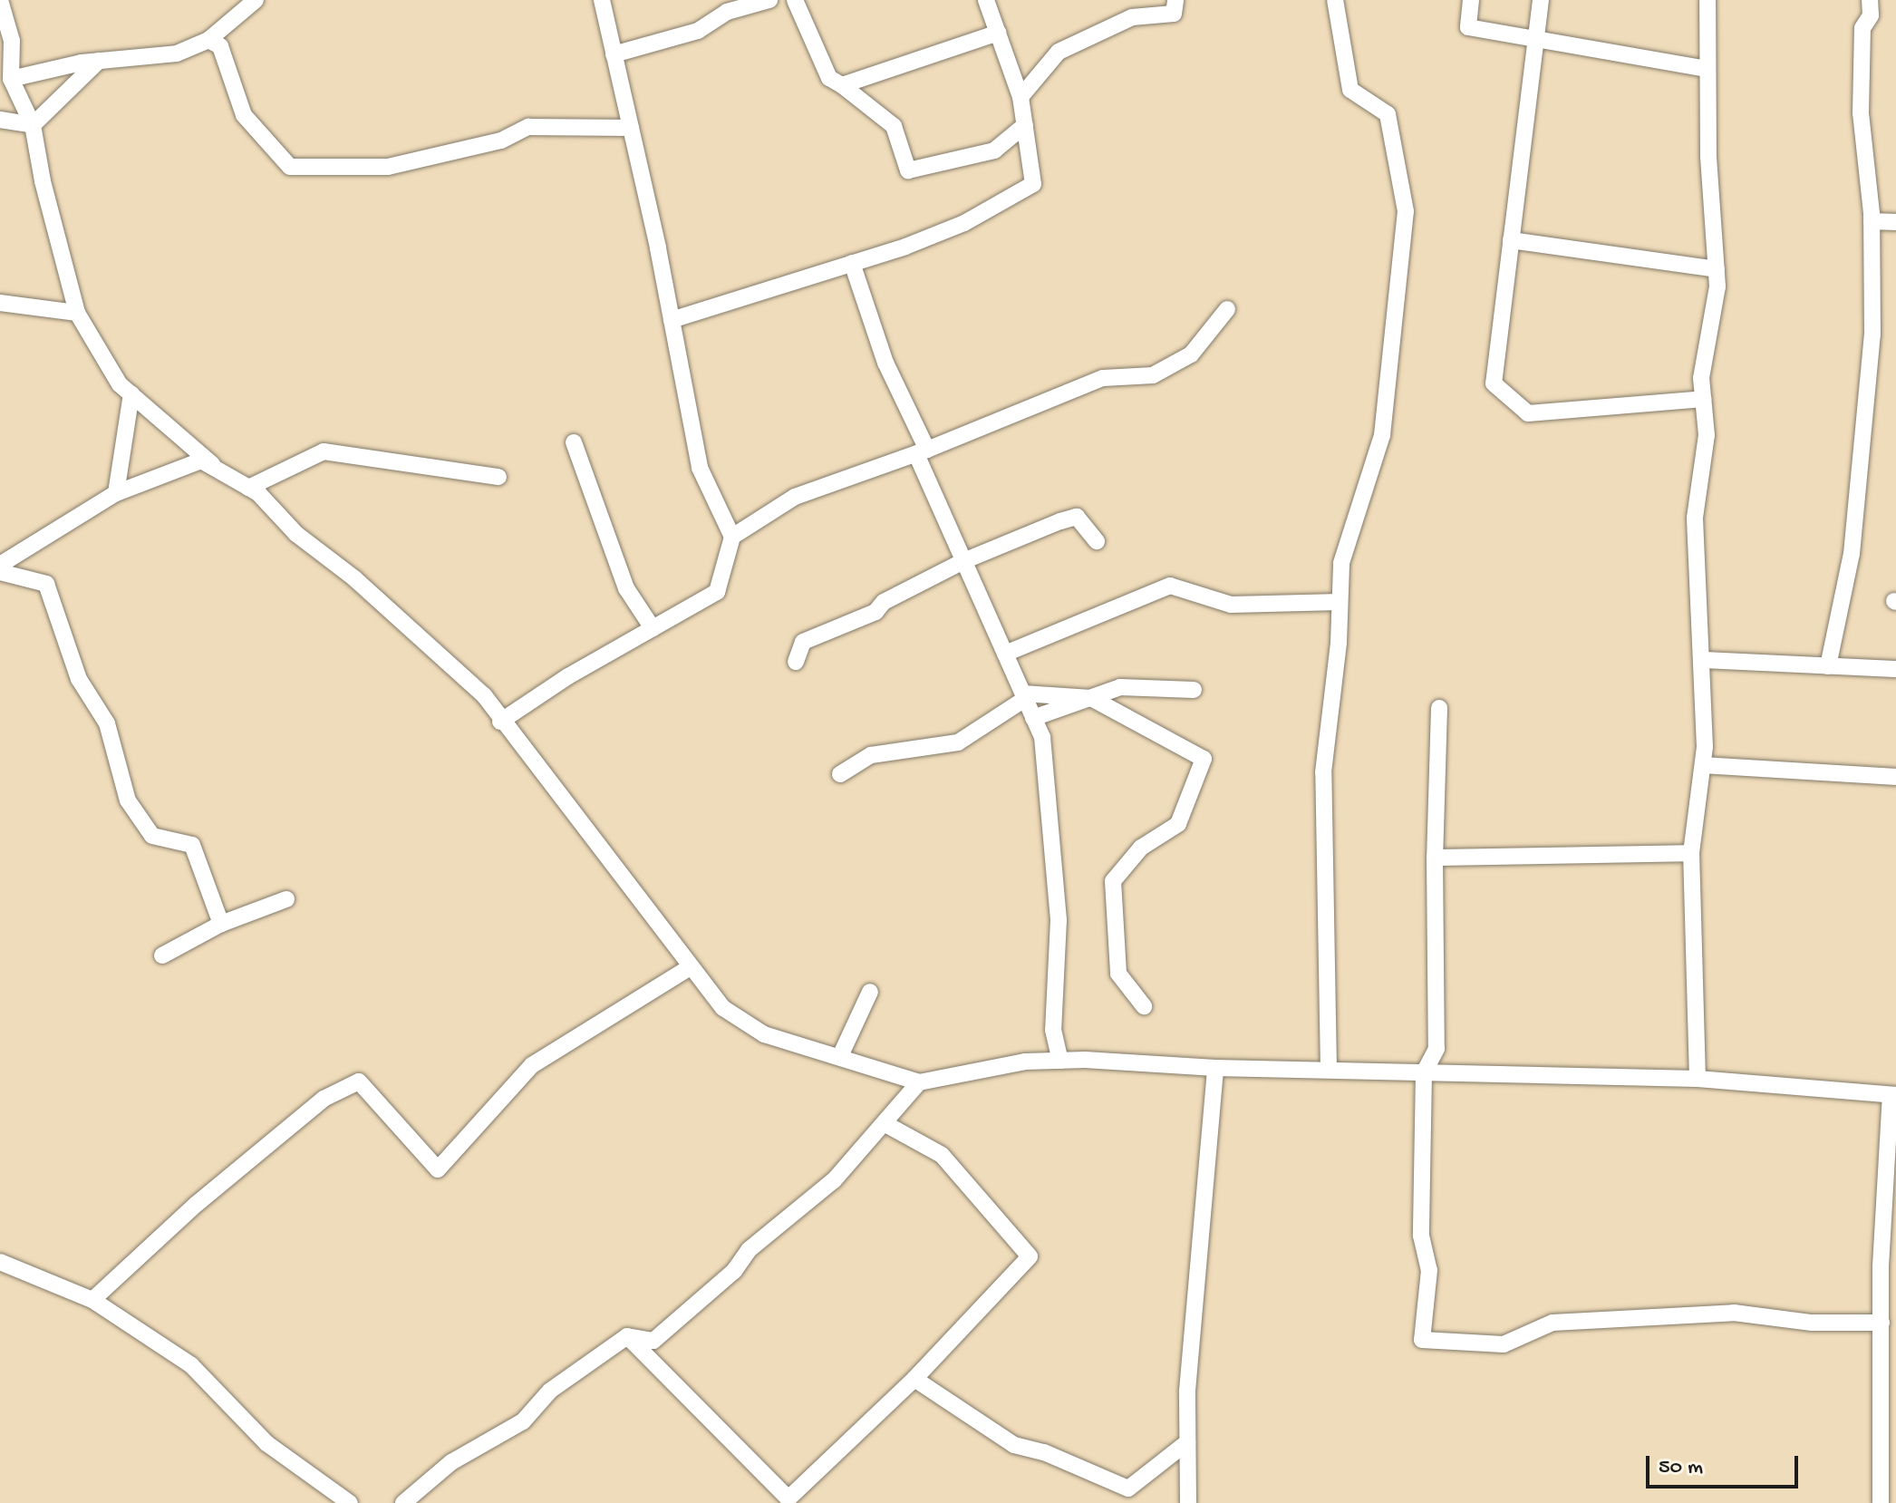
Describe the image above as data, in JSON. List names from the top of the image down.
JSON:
{
  "scale_bar": "50 m"
}
